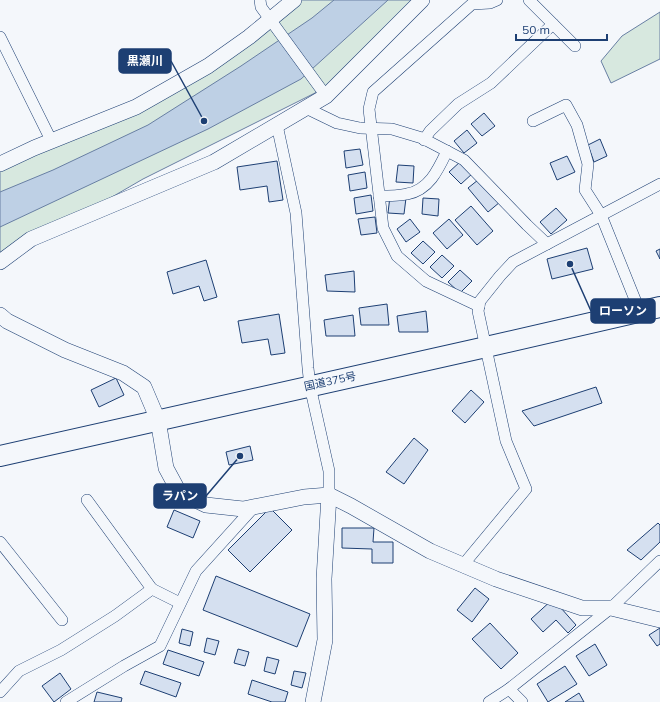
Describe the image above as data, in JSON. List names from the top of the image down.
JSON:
{
  "streets": {
    "highway": ["国道375号"]
  },
  "places": ["黒瀬川", "ローソン", "ラパン"],
  "scale_bar": "50 m"
}
